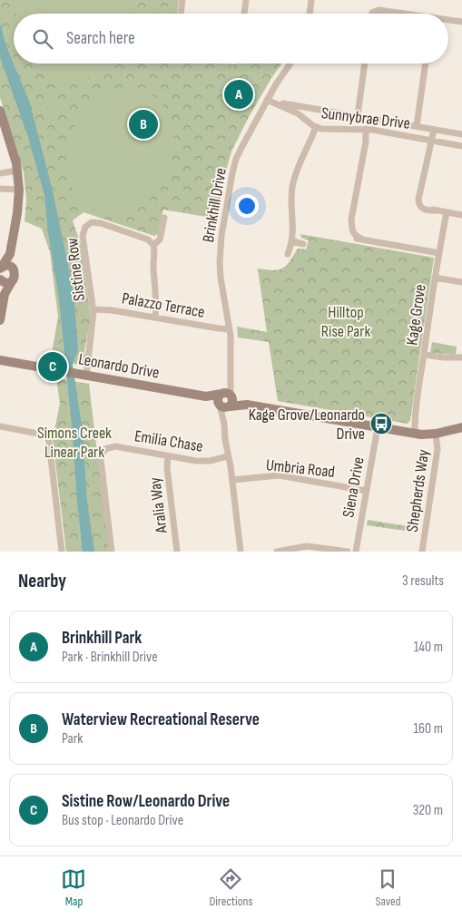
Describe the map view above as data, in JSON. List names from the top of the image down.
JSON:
{
  "streets": {
    "street": [
      "Sunnybrae Drive",
      "Brinkhill Drive",
      "Sistine Row",
      "Palazzo Terrace",
      "Kage Grove",
      "Leonardo Drive",
      "Emilia Chase",
      "Umbria Road",
      "Siena Drive",
      "Shepherds Way",
      "Aralia Way"
    ]
  },
  "crossings": [
    ["Sunnybrae Drive", "Brinkhill Drive"],
    ["Brinkhill Drive", "Palazzo Terrace"],
    ["Brinkhill Drive", "Leonardo Drive"],
    ["Sistine Row", "Palazzo Terrace"],
    ["Sistine Row", "Leonardo Drive"],
    ["Emilia Chase", "Aralia Way"],
    ["Umbria Road", "Siena Drive"]
  ],
  "parks": ["Hilltop Rise Park", "Simons Creek Linear Park"],
  "places": {
    "bus stop": ["Kage Grove/Leonardo Drive"]
  },
  "page": {
    "search": "Search here",
    "pins": ["A", "B", "C"],
    "heading": ["Nearby", "3 results"],
    "list": [
      {
        "mark": "A",
        "name": "Brinkhill Park",
        "note": "Park · Brinkhill Drive",
        "value": "140 m"
      },
      {
        "mark": "B",
        "name": "Waterview Recreational Reserve",
        "note": "Park",
        "value": "160 m"
      },
      {
        "mark": "C",
        "name": "Sistine Row/Leonardo Drive",
        "note": "Bus stop · Leonardo Drive",
        "value": "320 m"
      }
    ],
    "nav": ["Map", "Directions", "Saved"]
  }
}
